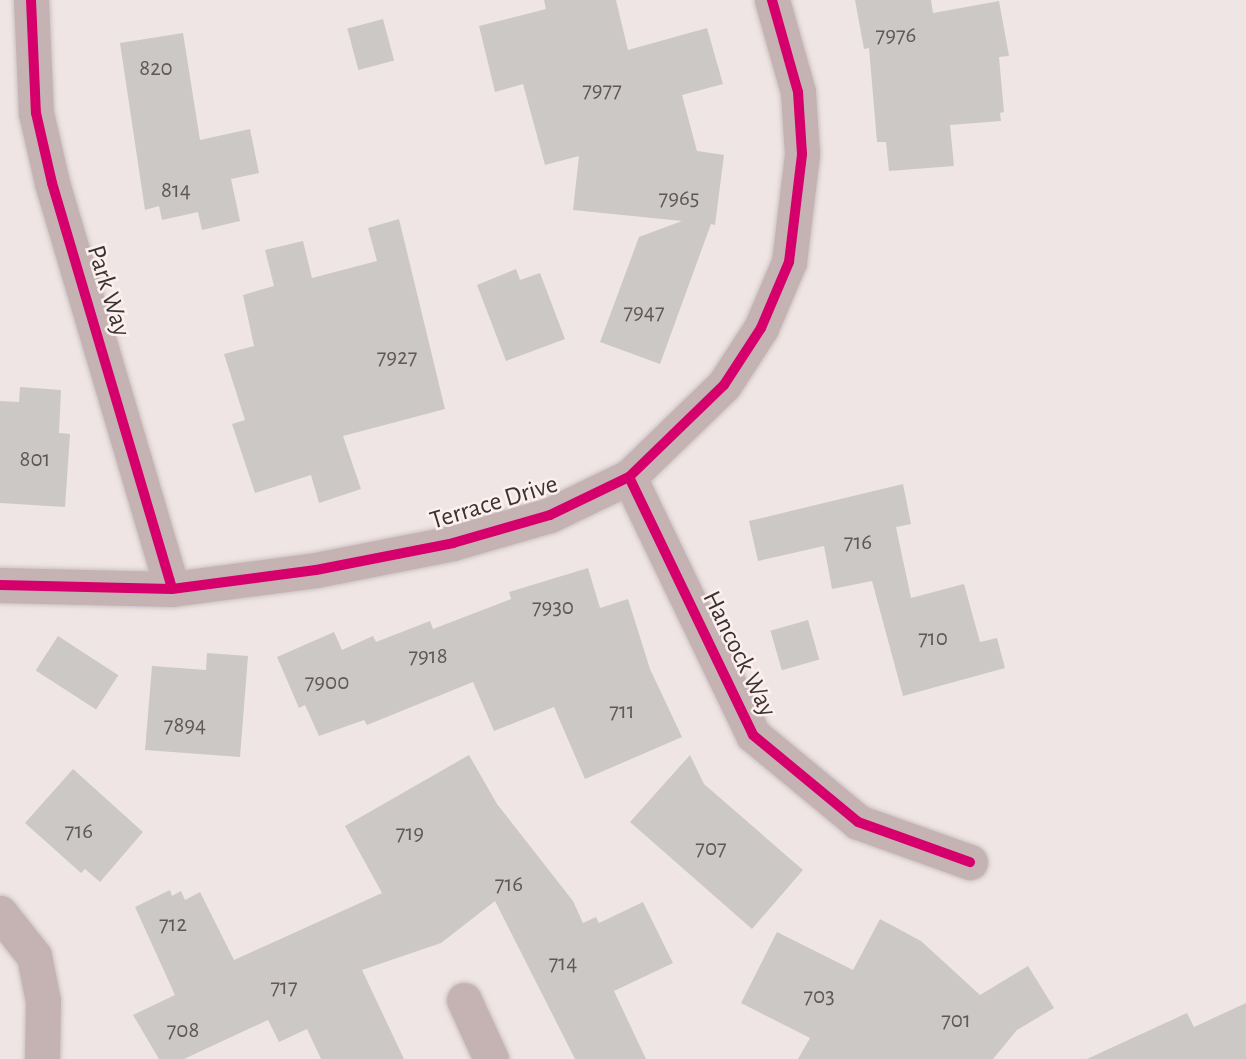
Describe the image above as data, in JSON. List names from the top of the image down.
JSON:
{
  "streets": {
    "street": ["Park Way", "Terrace Drive", "Hancock Way"]
  },
  "crossings": [
    ["Park Way", "Terrace Drive"],
    ["Terrace Drive", "Hancock Way"]
  ],
  "house_numbers": [
    "7976",
    "820",
    "7977",
    "814",
    "7965",
    "7947",
    "7927",
    "801",
    "716",
    "7930",
    "710",
    "7918",
    "7900",
    "711",
    "7894",
    "716",
    "719",
    "707",
    "716",
    "712",
    "714",
    "717",
    "703",
    "701",
    "708"
  ]
}
